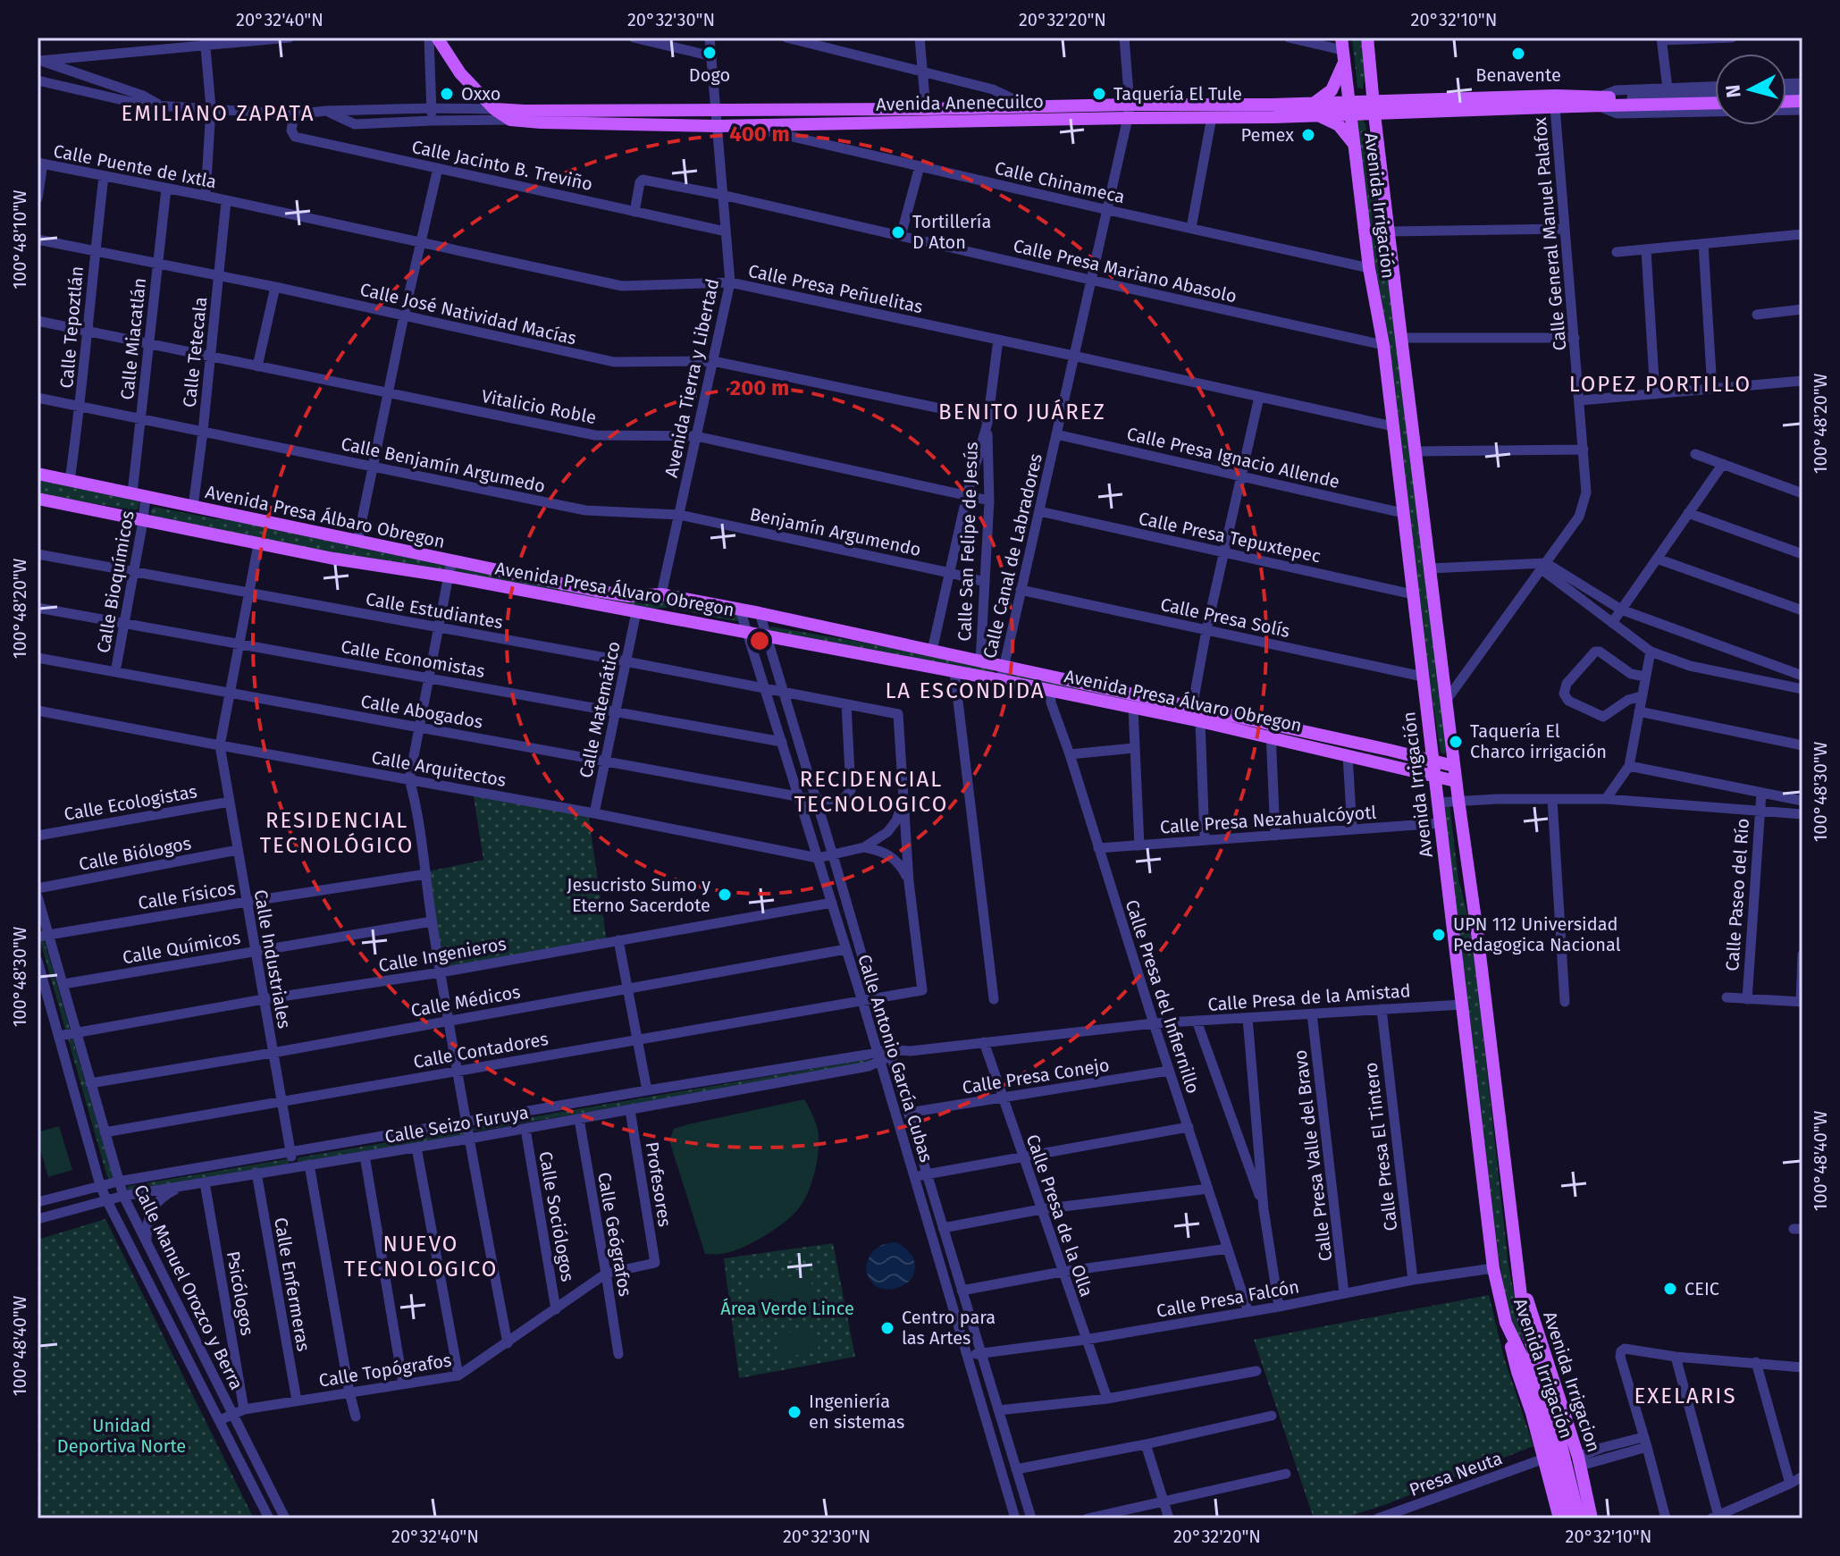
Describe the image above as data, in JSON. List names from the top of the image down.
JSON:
{
  "streets": {
    "main road": [
      "Avenida Anenecuilco",
      "Avenida Irrigación",
      "Avenida Presa Álbaro Obregon",
      "Avenida Presa Álvaro Obregon",
      "Avenida Irrigacion"
    ],
    "street": [
      "Calle Jacinto B. Treviño",
      "Calle Puente de Ixtla",
      "Calle Chinameca",
      "Calle General Manuel Palafox",
      "Calle Presa Mariano Abasolo",
      "Calle Presa Peñuelitas",
      "Calle José Natividad Macías",
      "Calle Tepoztlán",
      "Calle Miacatlán",
      "Calle Tetecala",
      "Avenida Tierra y Libertad",
      "Vitalicio Roble",
      "Calle Presa Ignacio Allende",
      "Calle Benjamín Argumedo",
      "Benjamín Argumendo",
      "Calle Presa Tepuxtepec",
      "Calle San Felipe de Jesús",
      "Calle Canal de Labradores",
      "Calle Bioquímicos",
      "Calle Estudiantes",
      "Calle Presa Solís",
      "Calle Economistas",
      "Calle Matemático",
      "Calle Abogados",
      "Calle Arquitectos",
      "Calle Ecologistas",
      "Calle Presa Nezahualcóyotl",
      "Calle Biólogos",
      "Calle Paseo del Río",
      "Calle Físicos",
      "Calle Químicos",
      "Calle Ingenieros",
      "Calle Industriales",
      "Calle Presa del Infiernillo",
      "Calle Presa de la Amistad",
      "Calle Médicos",
      "Calle Contadores",
      "Calle Antonio García Cubas",
      "Calle Presa Conejo",
      "Calle Seizo Furuya",
      "Calle Presa El Tintero",
      "Calle Presa Valle del Bravo",
      "Profesores",
      "Calle Presa de la Olla",
      "Calle Sociólogos",
      "Calle Geógrafos",
      "Calle Enfermeras",
      "Calle Manuel Orozco y Berra",
      "Psicólogos",
      "Calle Presa Falcón",
      "Calle Topógrafos",
      "Presa Neuta"
    ]
  },
  "crossings": [
    ["Avenida Anenecuilco", "Calle Jacinto B. Treviño"],
    ["Avenida Anenecuilco", "Calle Chinameca"],
    ["Avenida Anenecuilco", "Avenida Irrigación"],
    ["Avenida Anenecuilco", "Calle General Manuel Palafox"],
    ["Avenida Anenecuilco", "Avenida Tierra y Libertad"],
    ["Avenida Anenecuilco", "Calle Canal de Labradores"],
    ["Calle Jacinto B. Treviño", "Calle Presa Mariano Abasolo"],
    ["Calle Jacinto B. Treviño", "Avenida Tierra y Libertad"],
    ["Calle Puente de Ixtla", "Calle Presa Peñuelitas"],
    ["Calle Puente de Ixtla", "Calle Tepoztlán"],
    ["Calle Puente de Ixtla", "Calle Miacatlán"],
    ["Calle Puente de Ixtla", "Calle Tetecala"],
    ["Calle Chinameca", "Avenida Irrigación"],
    ["Calle Chinameca", "Calle Canal de Labradores"],
    ["Avenida Irrigación", "Calle General Manuel Palafox"],
    ["Avenida Irrigación", "Calle Presa Mariano Abasolo"],
    ["Avenida Irrigación", "Calle Presa Peñuelitas"],
    ["Avenida Irrigación", "Calle Presa Ignacio Allende"],
    ["Avenida Irrigación", "Calle Presa Tepuxtepec"],
    ["Avenida Irrigación", "Avenida Presa Álvaro Obregon"],
    ["Avenida Irrigación", "Calle Presa Solís"],
    ["Avenida Irrigación", "Calle Presa Nezahualcóyotl"],
    ["Avenida Irrigación", "Calle Presa de la Amistad"],
    ["Avenida Irrigación", "Calle Presa Falcón"],
    ["Avenida Irrigación", "Avenida Irrigacion"],
    ["Calle Presa Mariano Abasolo", "Avenida Tierra y Libertad"],
    ["Calle Presa Mariano Abasolo", "Calle Canal de Labradores"],
    ["Calle Presa Peñuelitas", "Calle Tetecala"],
    ["Calle Presa Peñuelitas", "Avenida Tierra y Libertad"],
    ["Calle Presa Peñuelitas", "Calle San Felipe de Jesús"],
    ["Calle Presa Peñuelitas", "Calle Canal de Labradores"],
    ["Calle José Natividad Macías", "Calle Tepoztlán"],
    ["Calle José Natividad Macías", "Calle Miacatlán"],
    ["Calle José Natividad Macías", "Calle Tetecala"],
    ["Calle José Natividad Macías", "Avenida Tierra y Libertad"],
    ["Calle José Natividad Macías", "Calle San Felipe de Jesús"],
    ["Calle Tepoztlán", "Vitalicio Roble"],
    ["Calle Tepoztlán", "Calle Benjamín Argumedo"],
    ["Calle Tepoztlán", "Avenida Presa Álbaro Obregon"],
    ["Calle Miacatlán", "Vitalicio Roble"],
    ["Calle Miacatlán", "Calle Benjamín Argumedo"],
    ["Calle Miacatlán", "Avenida Presa Álbaro Obregon"],
    ["Calle Tetecala", "Vitalicio Roble"],
    ["Calle Tetecala", "Calle Benjamín Argumedo"],
    ["Calle Tetecala", "Avenida Presa Álbaro Obregon"],
    ["Avenida Tierra y Libertad", "Vitalicio Roble"],
    ["Avenida Tierra y Libertad", "Calle Benjamín Argumedo"],
    ["Avenida Tierra y Libertad", "Benjamín Argumendo"],
    ["Avenida Tierra y Libertad", "Avenida Presa Álvaro Obregon"],
    ["Vitalicio Roble", "Calle San Felipe de Jesús"],
    ["Calle Presa Ignacio Allende", "Calle Canal de Labradores"],
    ["Calle Benjamín Argumedo", "Benjamín Argumendo"],
    ["Avenida Presa Álbaro Obregon", "Calle Bioquímicos"],
    ["Avenida Presa Álbaro Obregon", "Avenida Presa Álvaro Obregon"],
    ["Benjamín Argumendo", "Calle San Felipe de Jesús"],
    ["Calle Presa Tepuxtepec", "Calle Canal de Labradores"],
    ["Calle San Felipe de Jesús", "Avenida Presa Álvaro Obregon"],
    ["Calle Canal de Labradores", "Avenida Presa Álvaro Obregon"],
    ["Calle Canal de Labradores", "Calle Presa Solís"],
    ["Calle Bioquímicos", "Avenida Presa Álvaro Obregon"],
    ["Calle Bioquímicos", "Calle Estudiantes"],
    ["Calle Bioquímicos", "Calle Economistas"],
    ["Calle Bioquímicos", "Calle Abogados"],
    ["Avenida Presa Álvaro Obregon", "Calle Matemático"],
    ["Avenida Presa Álvaro Obregon", "Calle Industriales"],
    ["Avenida Presa Álvaro Obregon", "Calle Presa del Infiernillo"],
    ["Avenida Presa Álvaro Obregon", "Calle Antonio García Cubas"],
    ["Calle Estudiantes", "Calle Matemático"],
    ["Calle Estudiantes", "Calle Industriales"],
    ["Calle Estudiantes", "Calle Antonio García Cubas"],
    ["Calle Economistas", "Calle Matemático"],
    ["Calle Economistas", "Calle Industriales"],
    ["Calle Economistas", "Calle Antonio García Cubas"],
    ["Calle Matemático", "Calle Abogados"],
    ["Calle Matemático", "Calle Arquitectos"],
    ["Calle Abogados", "Calle Industriales"],
    ["Calle Abogados", "Calle Antonio García Cubas"],
    ["Calle Arquitectos", "Calle Industriales"],
    ["Calle Arquitectos", "Calle Antonio García Cubas"],
    ["Calle Ecologistas", "Calle Industriales"],
    ["Calle Presa Nezahualcóyotl", "Calle Presa del Infiernillo"],
    ["Calle Biólogos", "Calle Industriales"],
    ["Calle Físicos", "Calle Industriales"],
    ["Calle Físicos", "Calle Manuel Orozco y Berra"],
    ["Calle Químicos", "Calle Industriales"],
    ["Calle Químicos", "Calle Manuel Orozco y Berra"],
    ["Calle Ingenieros", "Calle Industriales"],
    ["Calle Ingenieros", "Calle Antonio García Cubas"],
    ["Calle Ingenieros", "Calle Manuel Orozco y Berra"],
    ["Calle Industriales", "Calle Médicos"],
    ["Calle Industriales", "Calle Contadores"],
    ["Calle Industriales", "Calle Seizo Furuya"],
    ["Calle Presa del Infiernillo", "Calle Presa de la Amistad"],
    ["Calle Presa del Infiernillo", "Calle Presa Conejo"],
    ["Calle Presa del Infiernillo", "Calle Presa Falcón"],
    ["Calle Presa de la Amistad", "Calle Antonio García Cubas"],
    ["Calle Presa de la Amistad", "Calle Seizo Furuya"],
    ["Calle Presa de la Amistad", "Calle Presa El Tintero"],
    ["Calle Presa de la Amistad", "Calle Presa Valle del Bravo"],
    ["Calle Presa de la Amistad", "Calle Presa de la Olla"],
    ["Calle Médicos", "Calle Antonio García Cubas"],
    ["Calle Médicos", "Calle Manuel Orozco y Berra"],
    ["Calle Contadores", "Calle Antonio García Cubas"],
    ["Calle Contadores", "Calle Manuel Orozco y Berra"],
    ["Calle Antonio García Cubas", "Calle Presa Conejo"],
    ["Calle Antonio García Cubas", "Calle Seizo Furuya"],
    ["Calle Antonio García Cubas", "Calle Presa Falcón"],
    ["Calle Presa Conejo", "Calle Presa de la Olla"],
    ["Calle Seizo Furuya", "Profesores"],
    ["Calle Seizo Furuya", "Calle Sociólogos"],
    ["Calle Seizo Furuya", "Calle Geógrafos"],
    ["Calle Seizo Furuya", "Calle Enfermeras"],
    ["Calle Seizo Furuya", "Calle Manuel Orozco y Berra"],
    ["Calle Seizo Furuya", "Psicólogos"],
    ["Calle Presa El Tintero", "Calle Presa Falcón"],
    ["Calle Presa Valle del Bravo", "Calle Presa Falcón"],
    ["Profesores", "Calle Topógrafos"],
    ["Calle Presa de la Olla", "Calle Presa Falcón"],
    ["Calle Sociólogos", "Calle Topógrafos"],
    ["Calle Geógrafos", "Calle Topógrafos"],
    ["Calle Enfermeras", "Calle Topógrafos"],
    ["Calle Manuel Orozco y Berra", "Calle Topógrafos"],
    ["Psicólogos", "Calle Topógrafos"]
  ],
  "districts": [
    "EMILIANO ZAPATA",
    "LOPEZ PORTILLO",
    "BENITO JUÁREZ",
    "LA ESCONDIDA",
    "RECIDENCIAL TECNOLOGICO",
    "RESIDENCIAL TECNOLÓGICO",
    "NUEVO TECNOLOGICO",
    "EXELARIS"
  ],
  "parks": ["Área Verde Lince", "Unidad Deportiva Norte"],
  "places": [
    "Dogo",
    "Benavente",
    "Oxxo",
    "Taquería El Tule",
    "Pemex",
    "Tortillería D Aton",
    "Taquería El Charco irrigación",
    "Jesucristo Sumo y Eterno Sacerdote",
    "UPN 112 Universidad Pedagogica Nacional",
    "CEIC",
    "Centro para las Artes",
    "Ingeniería en sistemas"
  ],
  "north": "left",
  "coordinates": [
    "20°32'40\"N",
    "20°32'30\"N",
    "20°32'20\"N",
    "20°32'10\"N",
    "100°48'10\"W",
    "100°48'20\"W",
    "100°48'30\"W",
    "100°48'40\"W"
  ],
  "rings": ["400 m", "200 m"]
}
